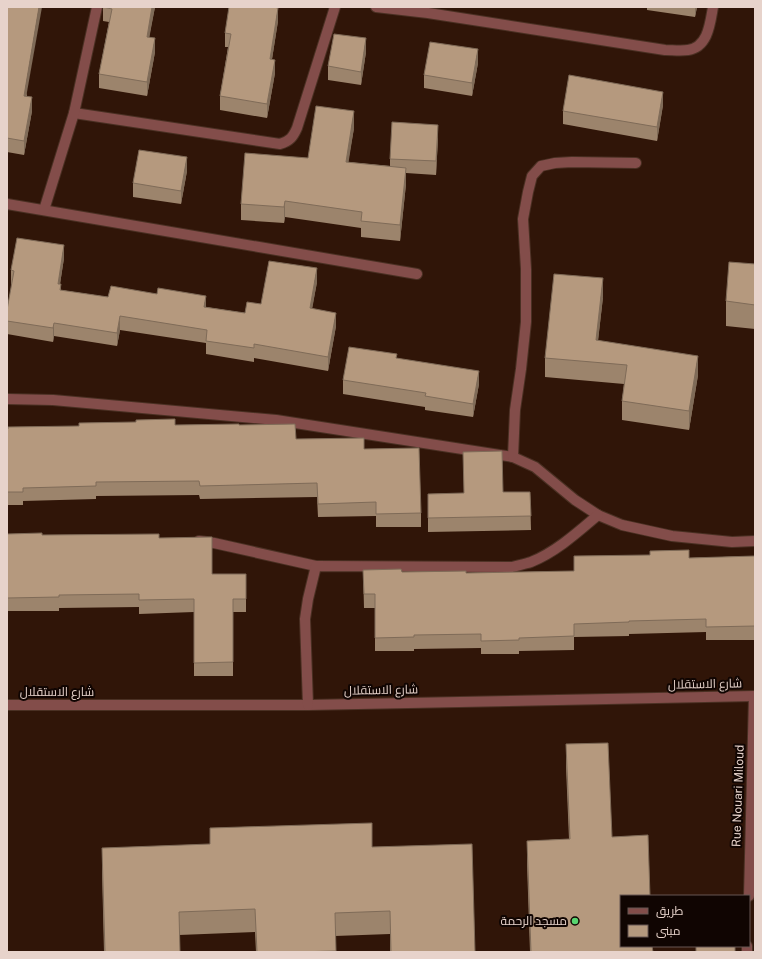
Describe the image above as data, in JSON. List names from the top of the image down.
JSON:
{
  "streets": {
    "street": ["شارع الاستقلال", "Rue Nouari Miloud"]
  },
  "crossings": [
    ["شارع الاستقلال", "Rue Nouari Miloud"]
  ],
  "places": ["مسجد الرحمة"],
  "legend": ["طريق", "مبنى"]
}
